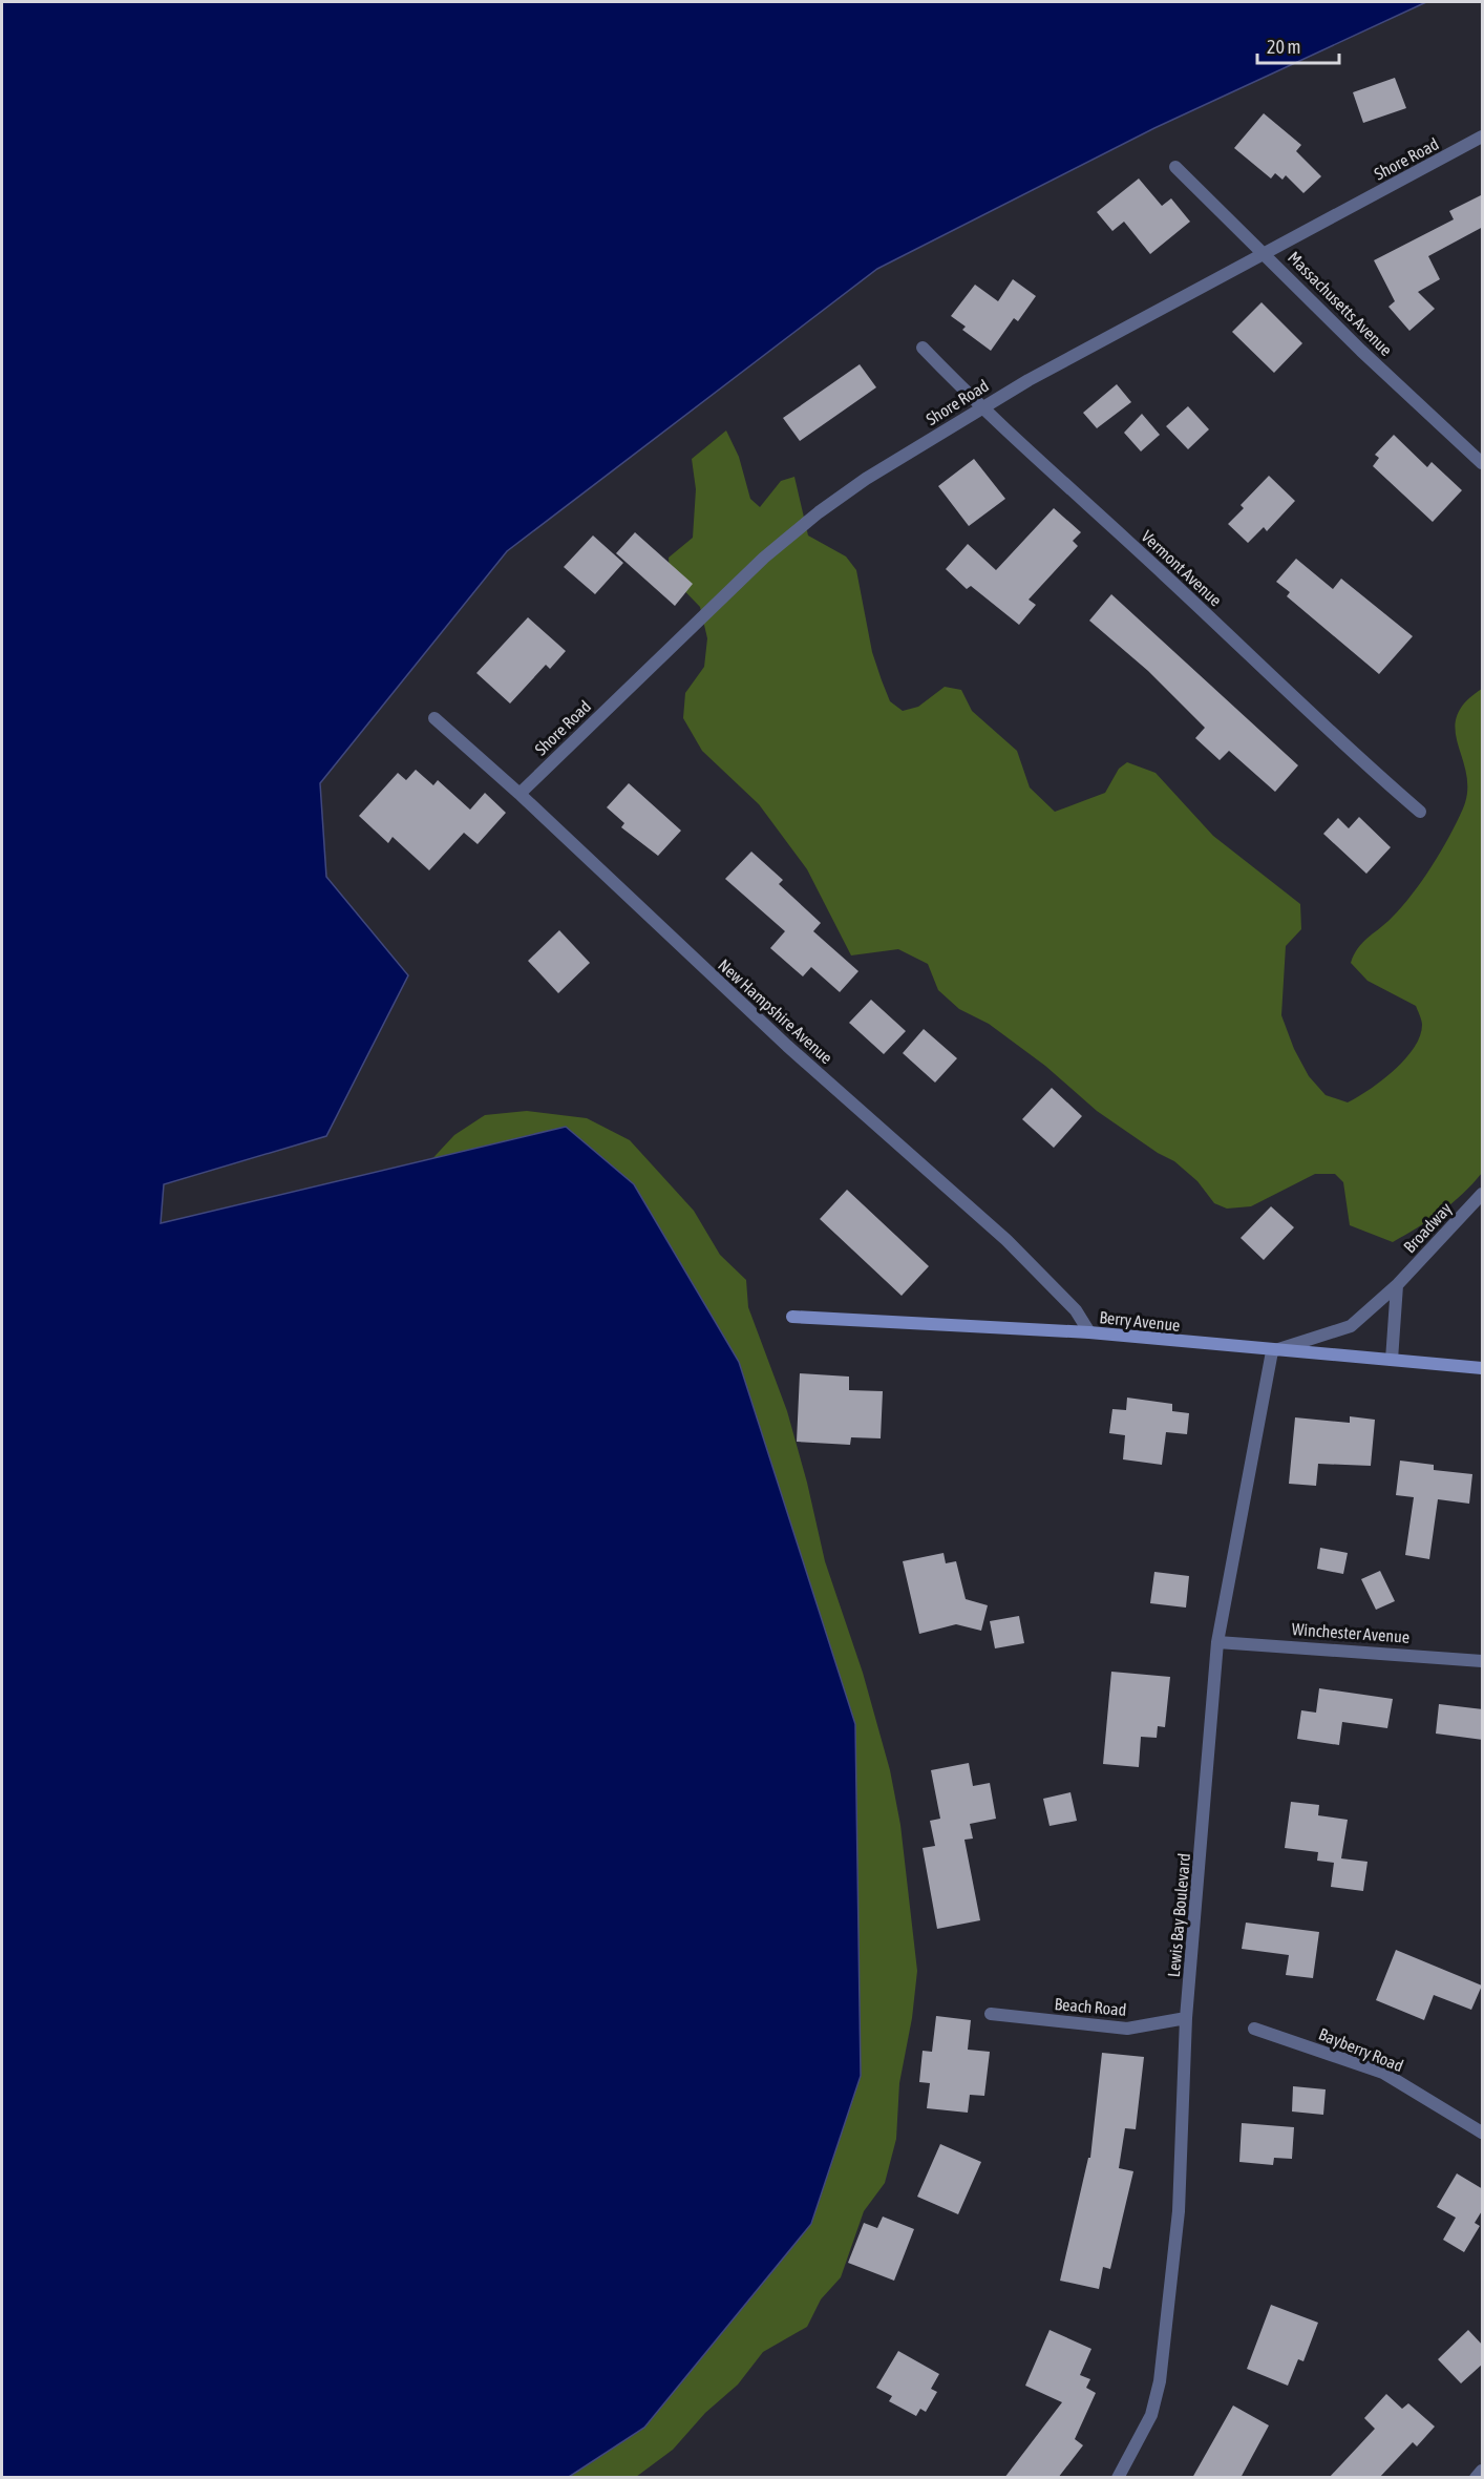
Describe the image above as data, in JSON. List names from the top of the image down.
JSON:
{
  "streets": {
    "street": [
      "Shore Road",
      "Massachusetts Avenue",
      "Vermont Avenue",
      "New Hampshire Avenue",
      "Broadway",
      "Berry Avenue",
      "Winchester Avenue",
      "Lewis Bay Boulevard",
      "Beach Road",
      "Bayberry Road"
    ]
  },
  "crossings": [
    ["Shore Road", "Massachusetts Avenue"],
    ["Shore Road", "Vermont Avenue"],
    ["Shore Road", "New Hampshire Avenue"],
    ["New Hampshire Avenue", "Berry Avenue"],
    ["Broadway", "Berry Avenue"],
    ["Broadway", "Lewis Bay Boulevard"],
    ["Berry Avenue", "Lewis Bay Boulevard"],
    ["Winchester Avenue", "Lewis Bay Boulevard"],
    ["Lewis Bay Boulevard", "Beach Road"]
  ],
  "scale_bar": "20 m"
}
